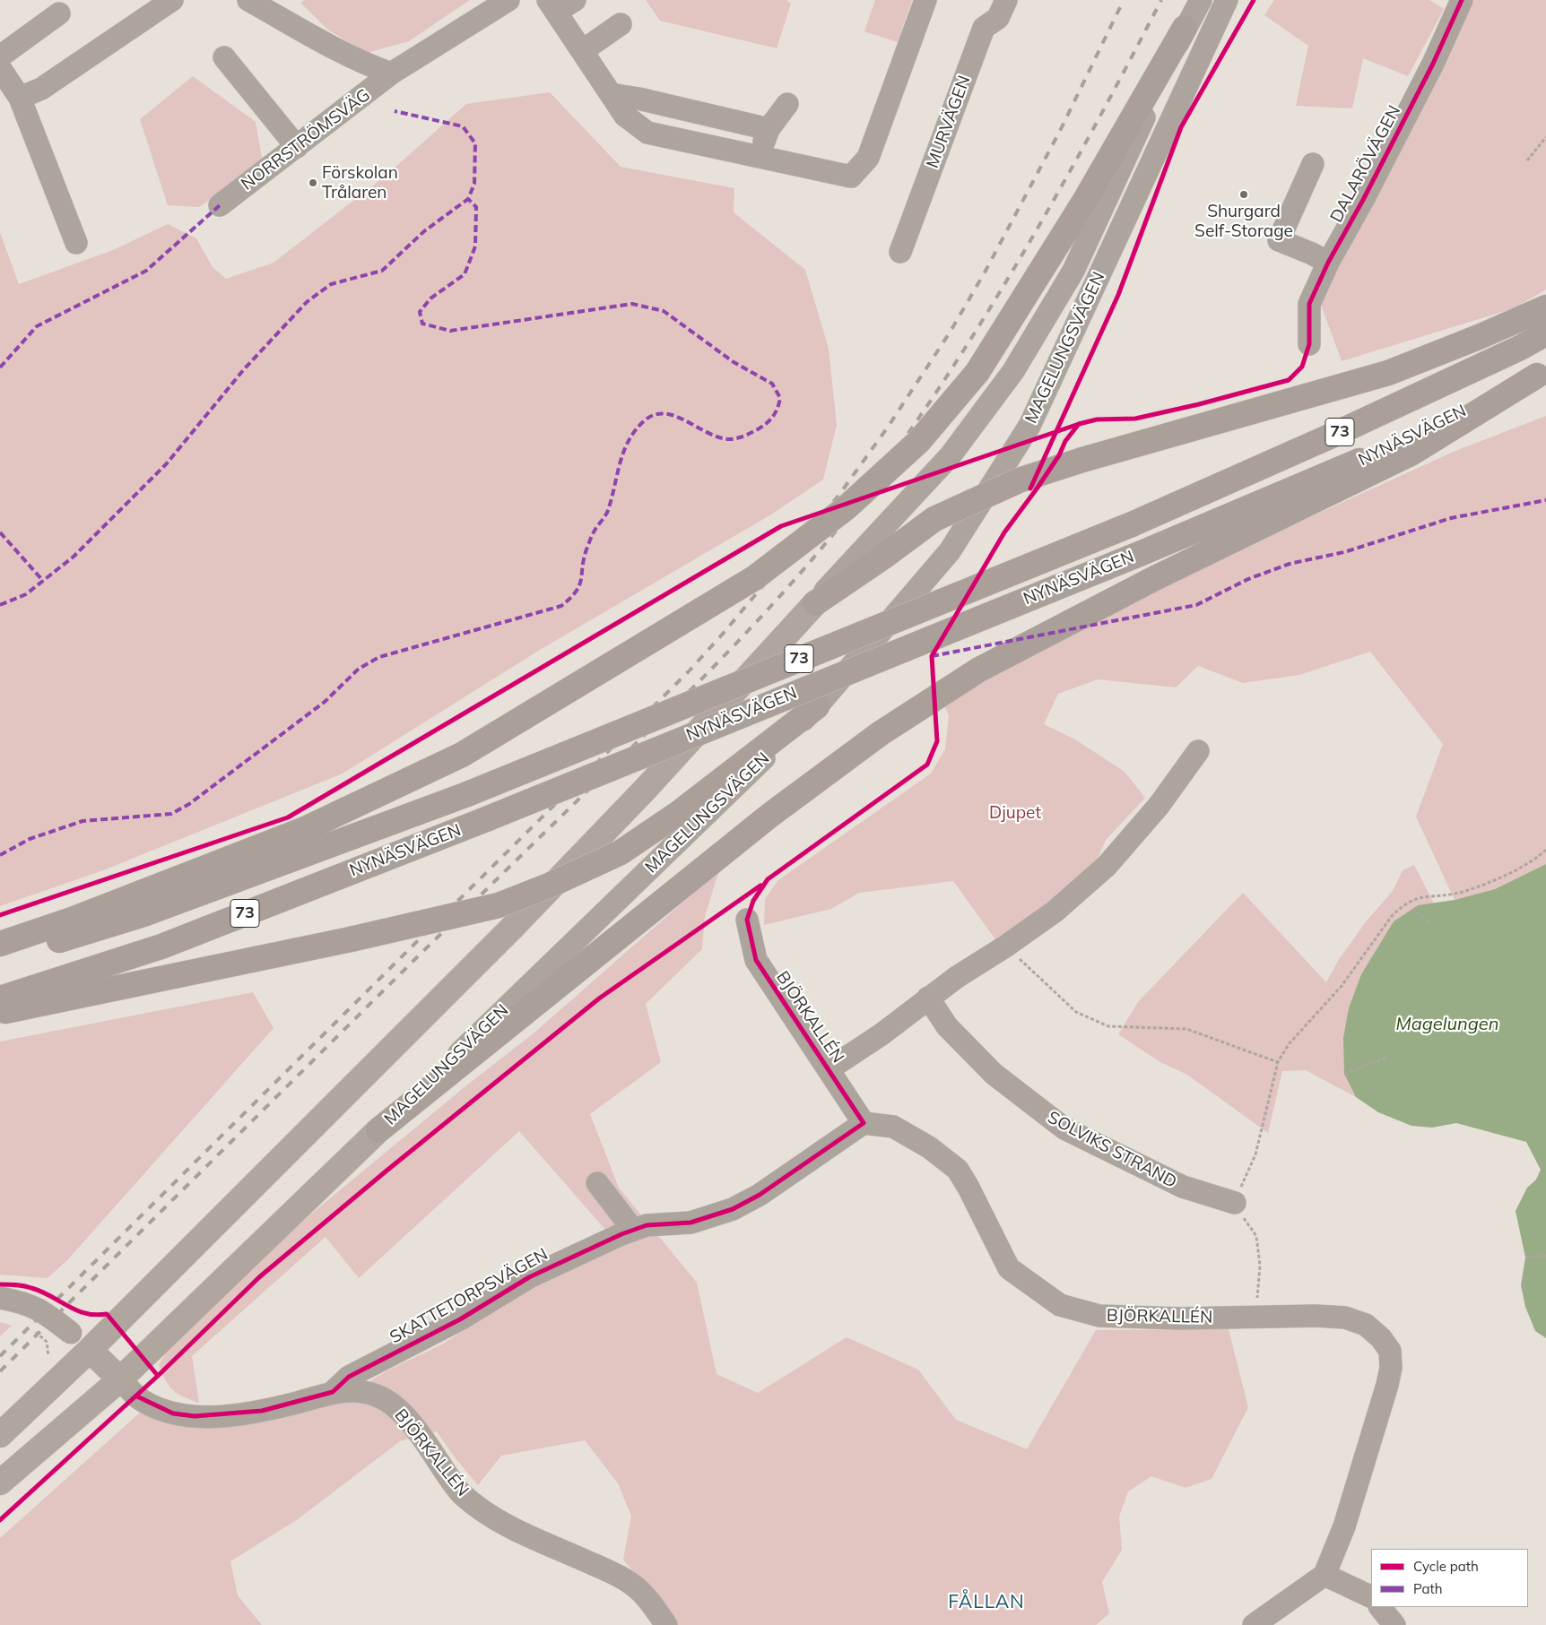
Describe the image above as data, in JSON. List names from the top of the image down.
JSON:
{
  "streets": {
    "highway": ["73", "NYNÄSVÄGEN"],
    "main road": ["MAGELUNGSVÄGEN"],
    "street": [
      "MURVÄGEN",
      "NORRSTRÖMSVÄG",
      "DALARÖVÄGEN",
      "BJÖRKALLÉN",
      "SOLVIKS STRAND",
      "SKATTETORPSVÄGEN"
    ]
  },
  "crossings": [
    ["MAGELUNGSVÄGEN", "BJÖRKALLÉN"],
    ["BJÖRKALLÉN", "SKATTETORPSVÄGEN"]
  ],
  "districts": ["FÅLLAN"],
  "water": ["Magelungen"],
  "parks": ["Djupet"],
  "places": ["Förskolan Trålaren", "Shurgard Self-Storage"],
  "legend": ["Cycle path", "Path"]
}
